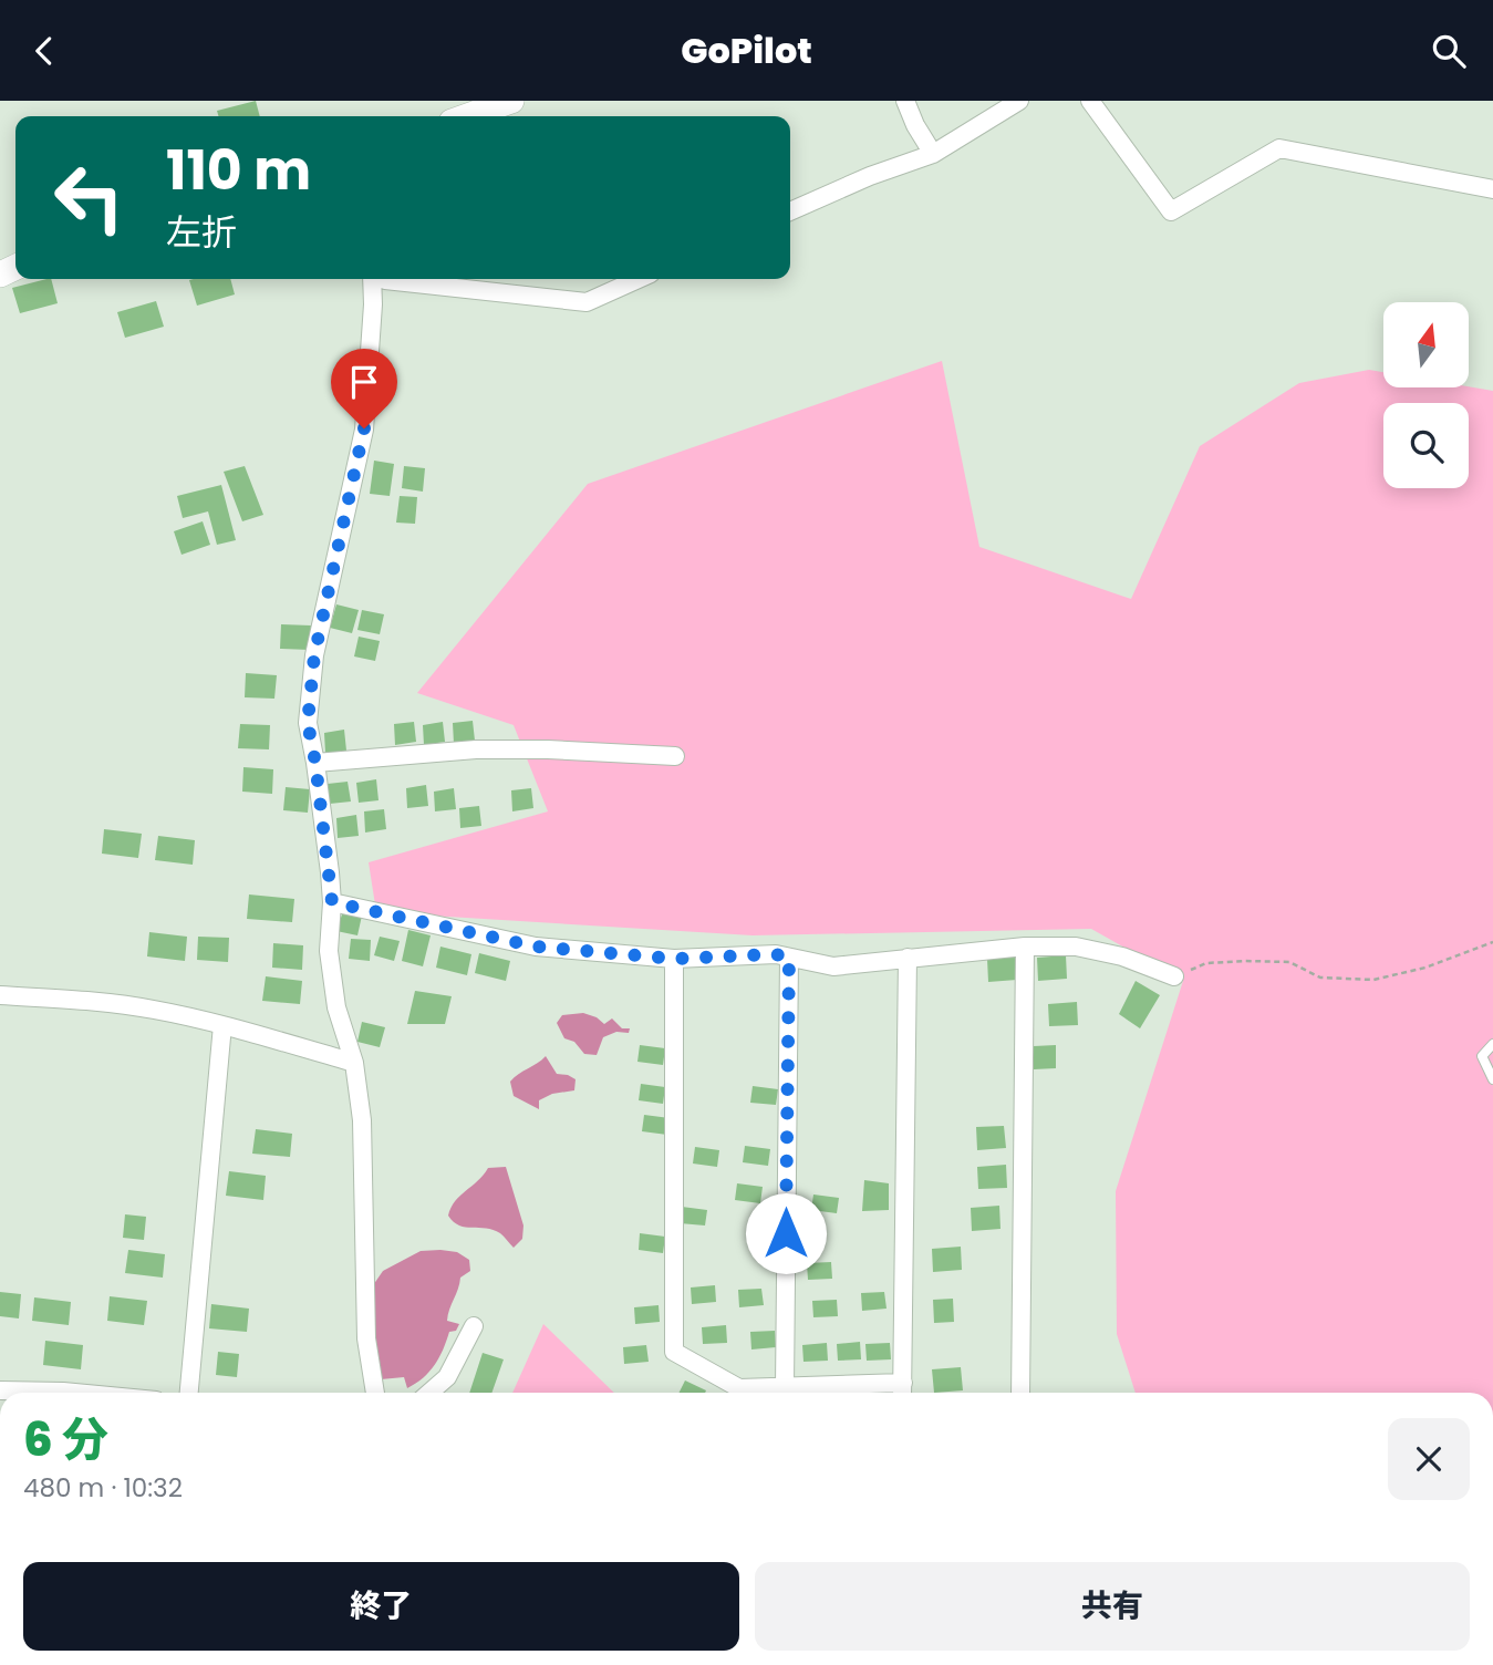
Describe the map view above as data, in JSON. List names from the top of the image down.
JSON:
{
  "north": "top",
  "page": {
    "header": "GoPilot",
    "turn": ["110 m", "左折"],
    "heading": ["6 分", "480 m · 10:32"],
    "buttons": ["終了", "共有"]
  }
}
